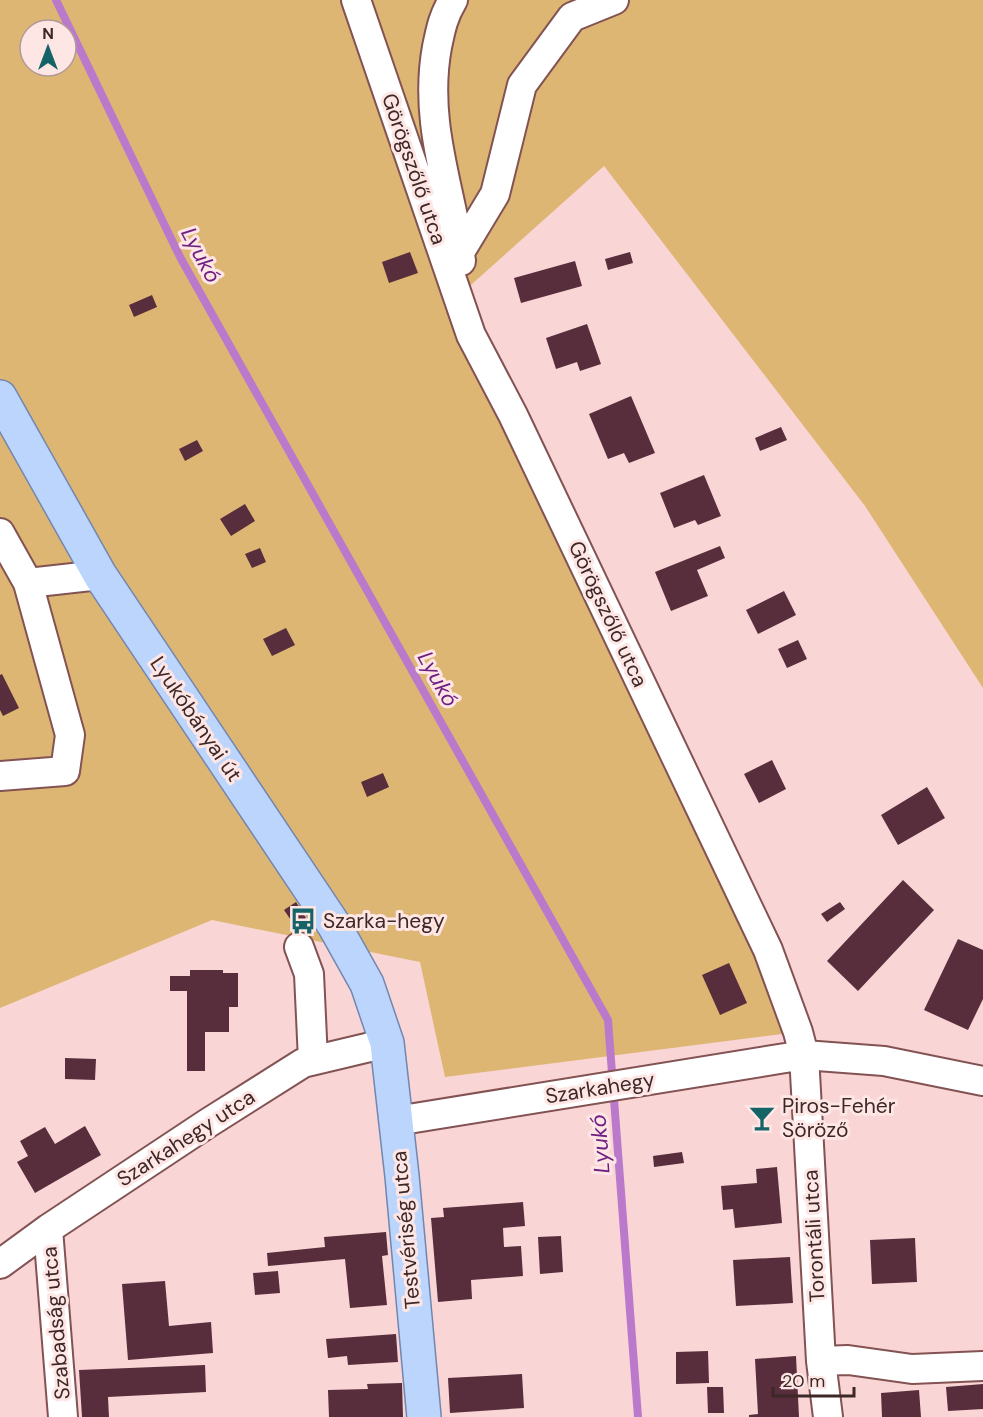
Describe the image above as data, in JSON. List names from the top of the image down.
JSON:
{
  "streets": {
    "main road": ["Lyukóbányai út", "Testvériség utca"],
    "street": [
      "Görögszőlő utca",
      "Szarkahegy",
      "Szarkahegy utca",
      "Torontáli utca",
      "Szabadság utca"
    ]
  },
  "crossings": [
    ["Görögszőlő utca", "Szarkahegy"],
    ["Görögszőlő utca", "Torontáli utca"],
    ["Lyukóbányai út", "Szarkahegy utca"],
    ["Lyukóbányai út", "Testvériség utca"],
    ["Szarkahegy", "Testvériség utca"],
    ["Szarkahegy", "Torontáli utca"],
    ["Szarkahegy utca", "Testvériség utca"],
    ["Szarkahegy utca", "Szabadság utca"]
  ],
  "water": ["Lyukó"],
  "places": {
    "bus stop": ["Szarka-hegy"],
    "bar": ["Piros-Fehér Söröző"]
  },
  "scale_bar": "20 m",
  "north": "top"
}
